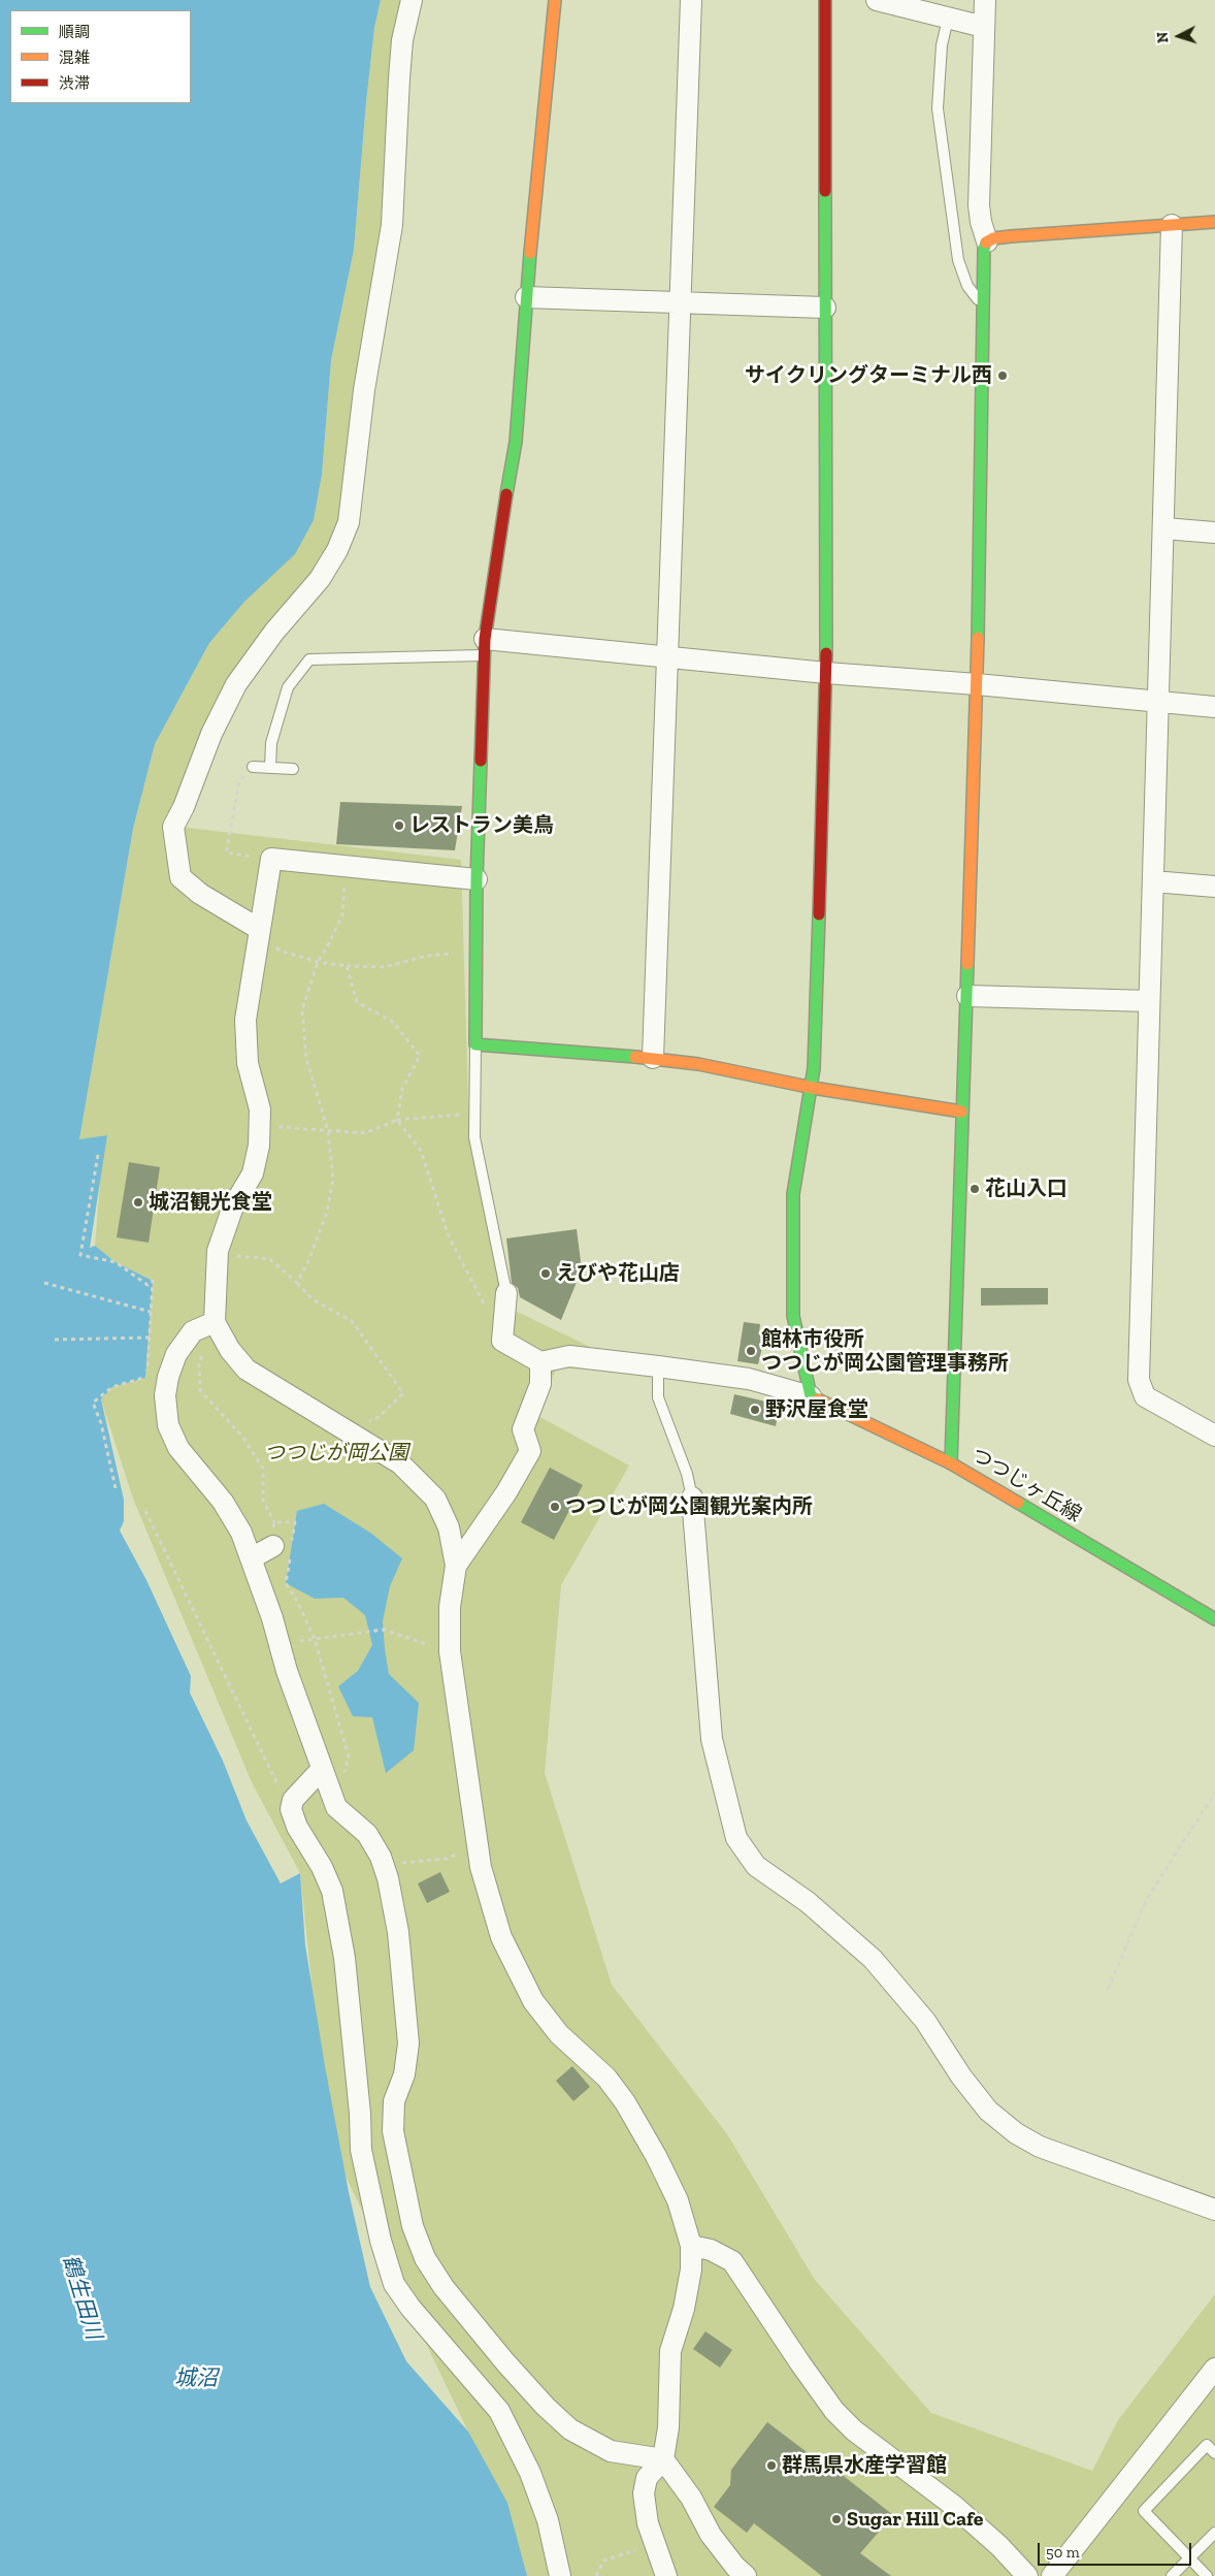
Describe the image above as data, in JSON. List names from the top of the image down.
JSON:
{
  "streets": {
    "street": ["つつじヶ丘線"]
  },
  "water": ["鶴生田川", "城沼"],
  "parks": ["つつじが岡公園"],
  "places": [
    "サイクリングターミナル西",
    "レストラン美鳥",
    "花山入口",
    "城沼観光食堂",
    "えびや花山店",
    "館林市役所 つつじが岡公園管理事務所",
    "野沢屋食堂",
    "つつじが岡公園観光案内所",
    "群馬県水産学習館",
    "Sugar Hill Cafe"
  ],
  "legend": ["順調", "混雑", "渋滞"],
  "scale_bar": "50 m",
  "north": "left"
}
